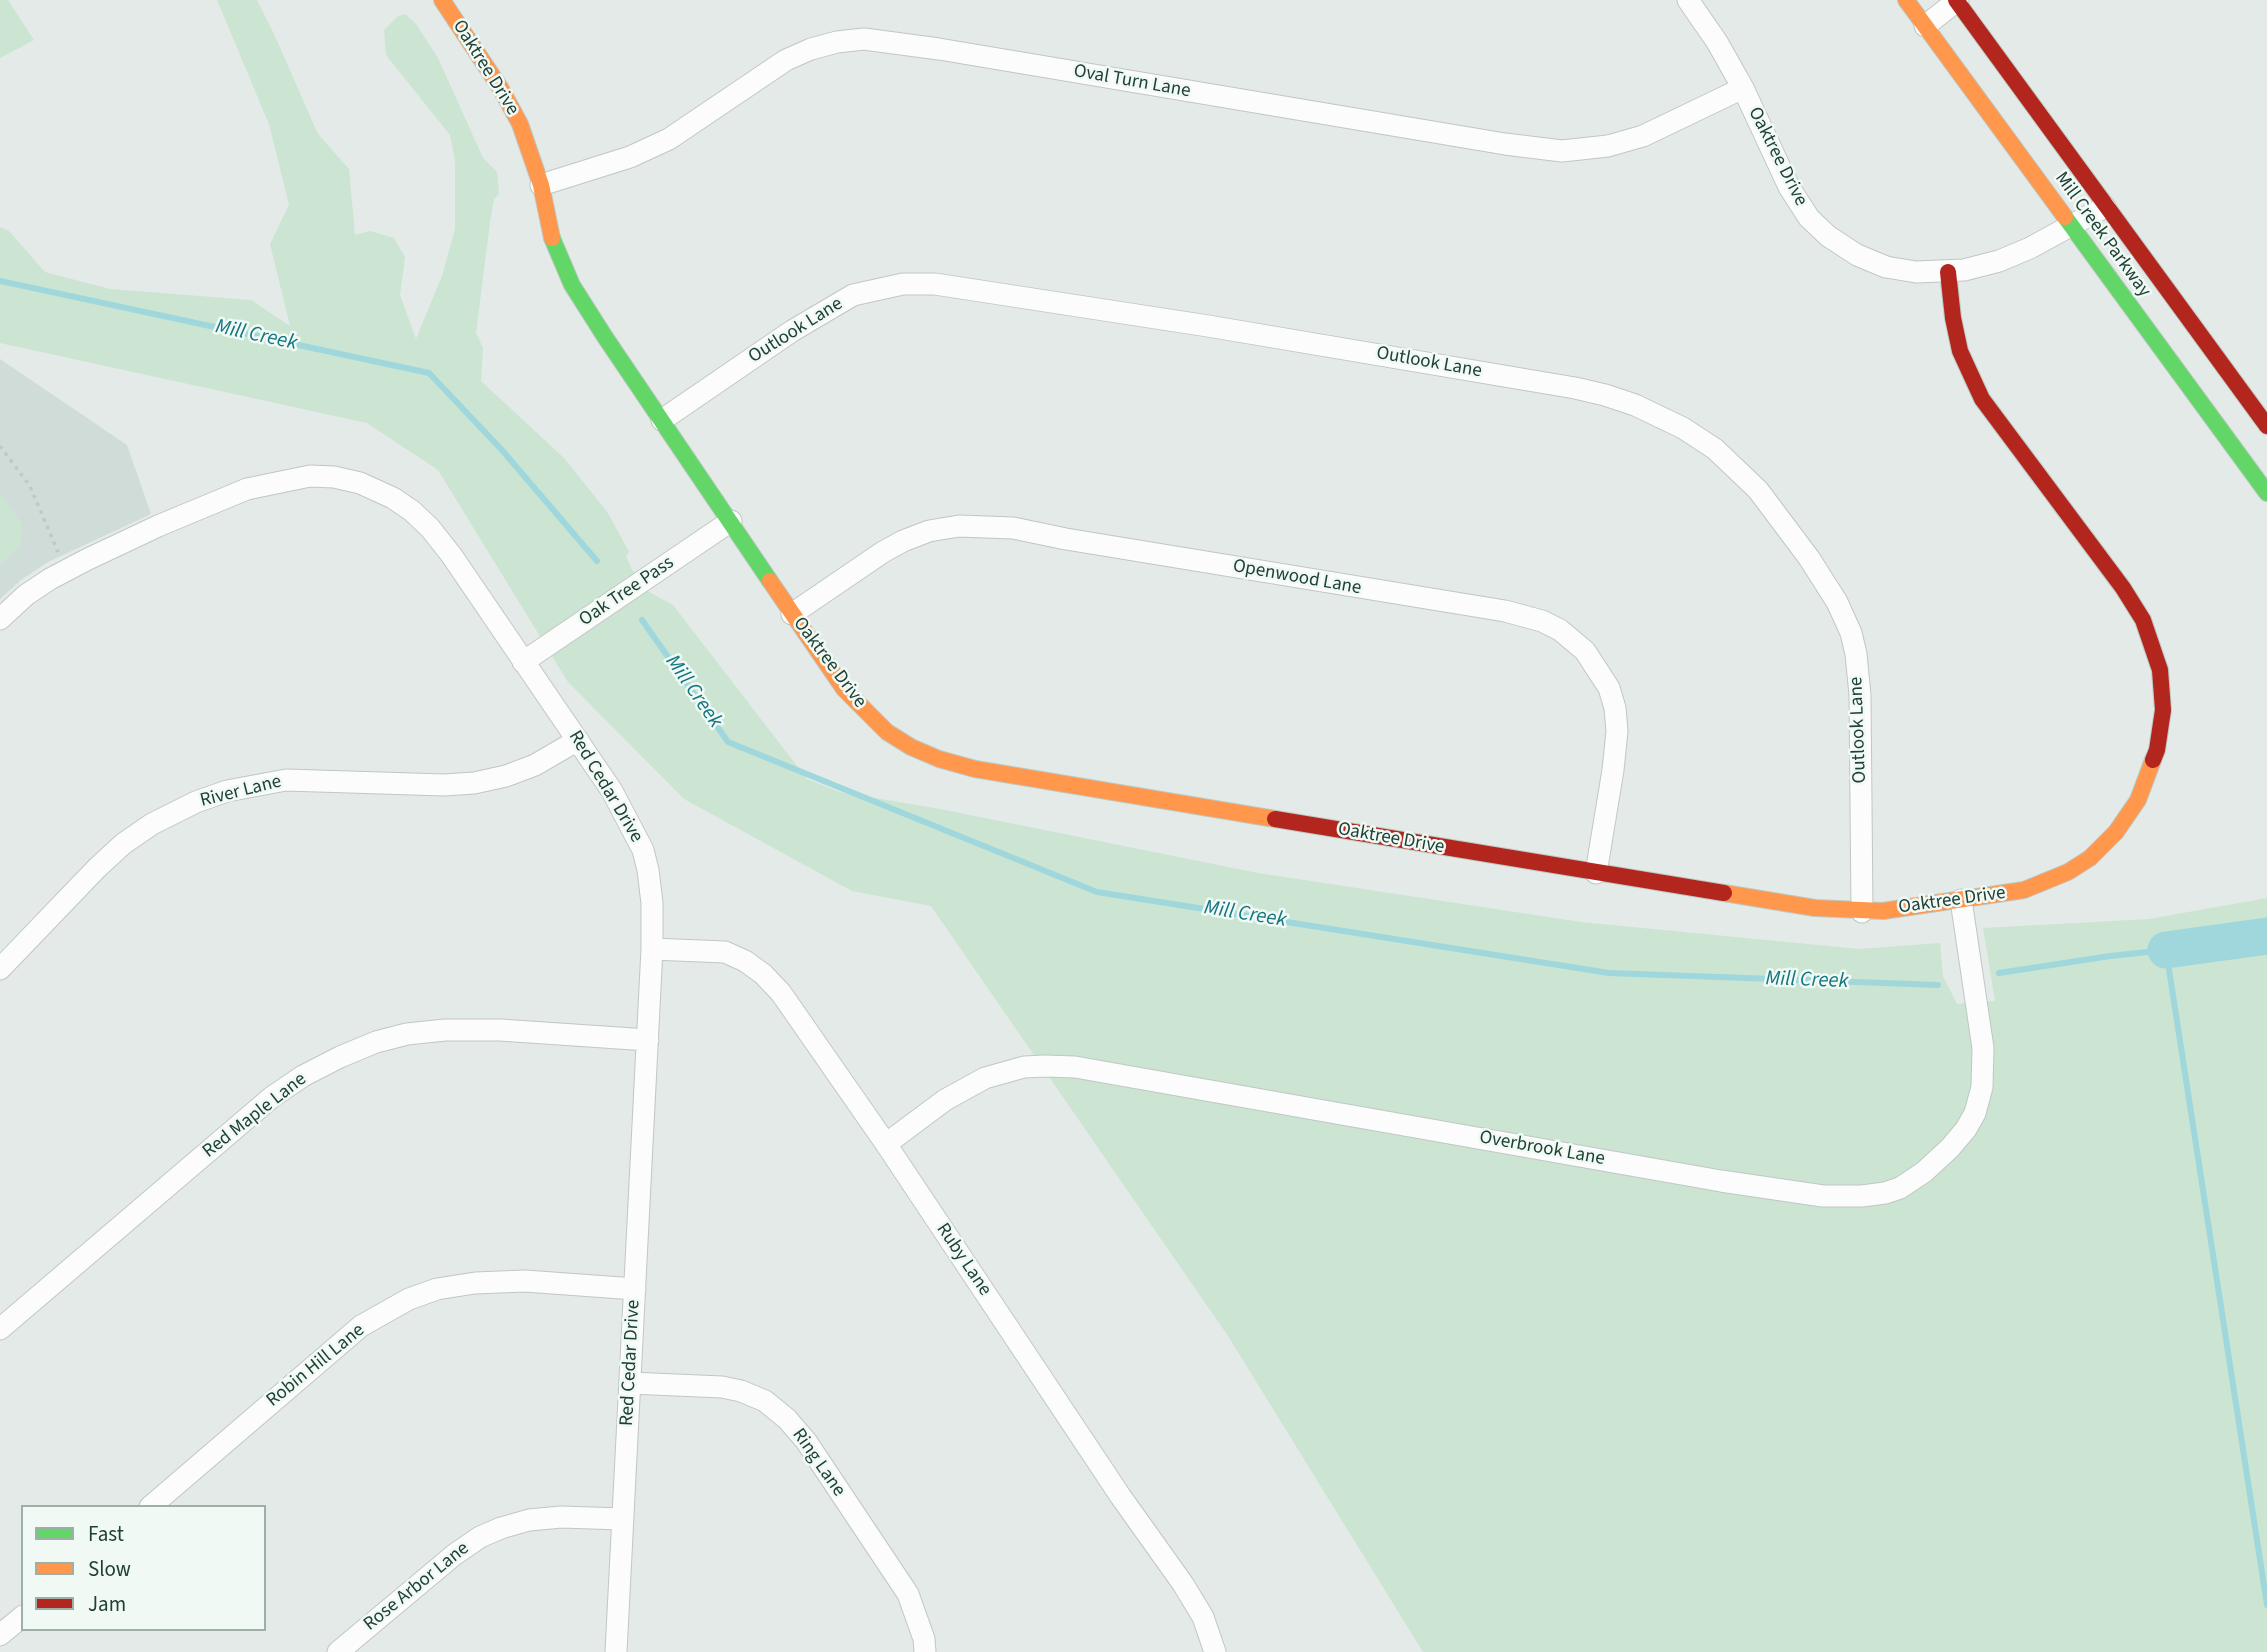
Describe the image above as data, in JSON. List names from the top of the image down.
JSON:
{
  "streets": {
    "street": [
      "Oaktree Drive",
      "Oval Turn Lane",
      "Mill Creek Parkway",
      "Outlook Lane",
      "Openwood Lane",
      "Oak Tree Pass",
      "Red Cedar Drive",
      "River Lane",
      "Red Maple Lane",
      "Overbrook Lane",
      "Ruby Lane",
      "Robin Hill Lane",
      "Ring Lane",
      "Rose Arbor Lane"
    ]
  },
  "crossings": [
    ["Oaktree Drive", "Oval Turn Lane"],
    ["Oaktree Drive", "Mill Creek Parkway"],
    ["Oaktree Drive", "Outlook Lane"],
    ["Oaktree Drive", "Openwood Lane"],
    ["Oaktree Drive", "Oak Tree Pass"],
    ["Oaktree Drive", "Overbrook Lane"],
    ["Oak Tree Pass", "Red Cedar Drive"],
    ["Red Cedar Drive", "River Lane"],
    ["Red Cedar Drive", "Red Maple Lane"],
    ["Red Cedar Drive", "Ruby Lane"],
    ["Red Cedar Drive", "Robin Hill Lane"],
    ["Red Cedar Drive", "Ring Lane"],
    ["Red Cedar Drive", "Rose Arbor Lane"],
    ["Overbrook Lane", "Ruby Lane"]
  ],
  "water": ["Mill Creek"],
  "legend": ["Fast", "Slow", "Jam"]
}
